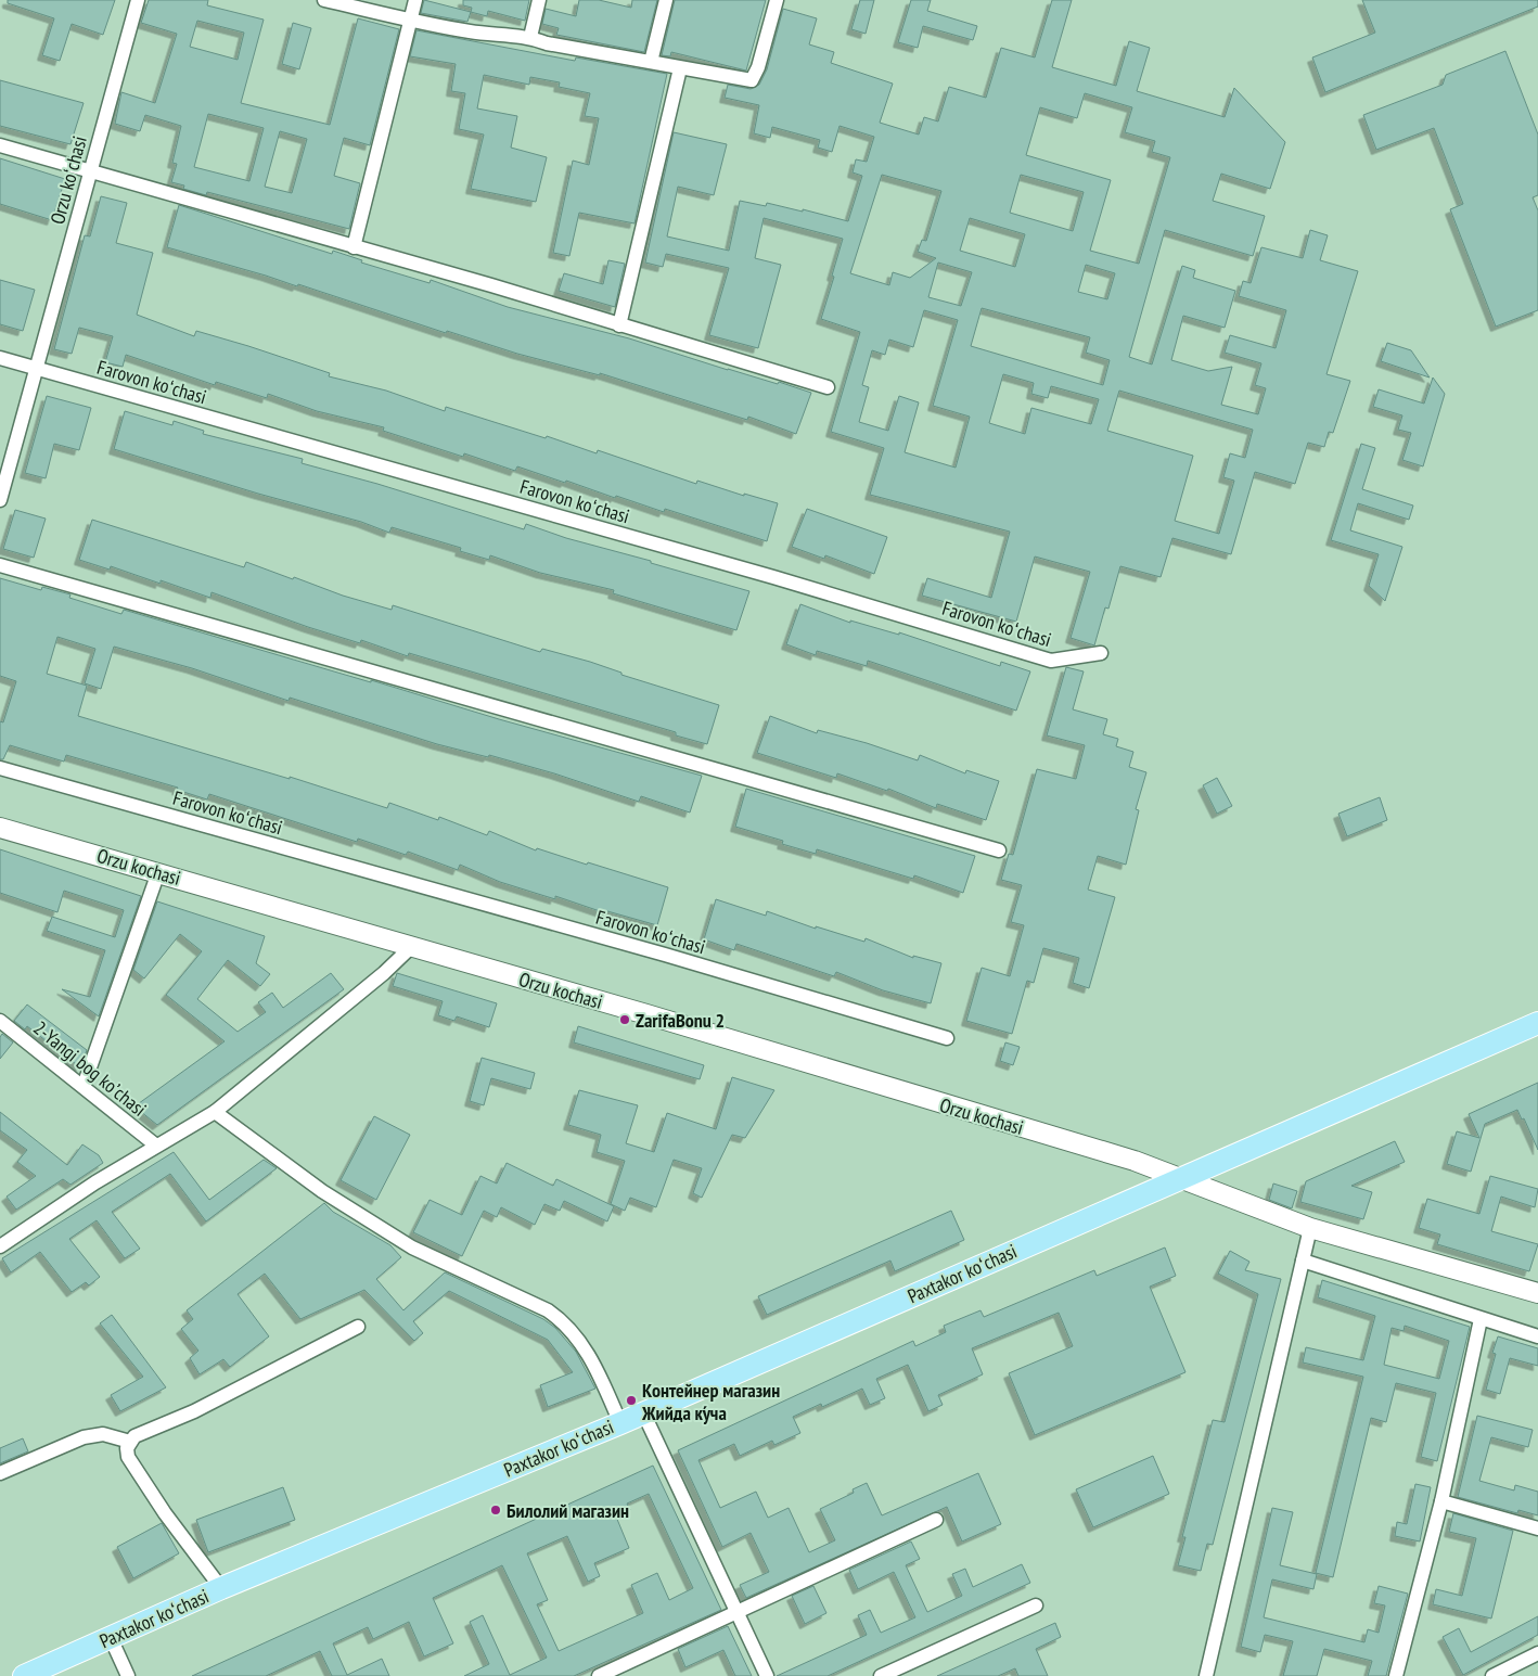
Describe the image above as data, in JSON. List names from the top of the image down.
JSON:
{
  "streets": {
    "main road": ["Orzu kochasi", "Paxtakor koʻchasi"],
    "street": ["Orzu koʻchasi", "Farovon koʻchasi", "2-Yangi bog koʼchasi"]
  },
  "crossings": [
    ["Orzu koʻchasi", "Farovon koʻchasi"],
    ["Orzu kochasi", "Paxtakor koʻchasi"]
  ],
  "places": ["ZarifaBonu 2", "Контейнер магазин Жийда ку́ча", "Билолий магазин"]
}
